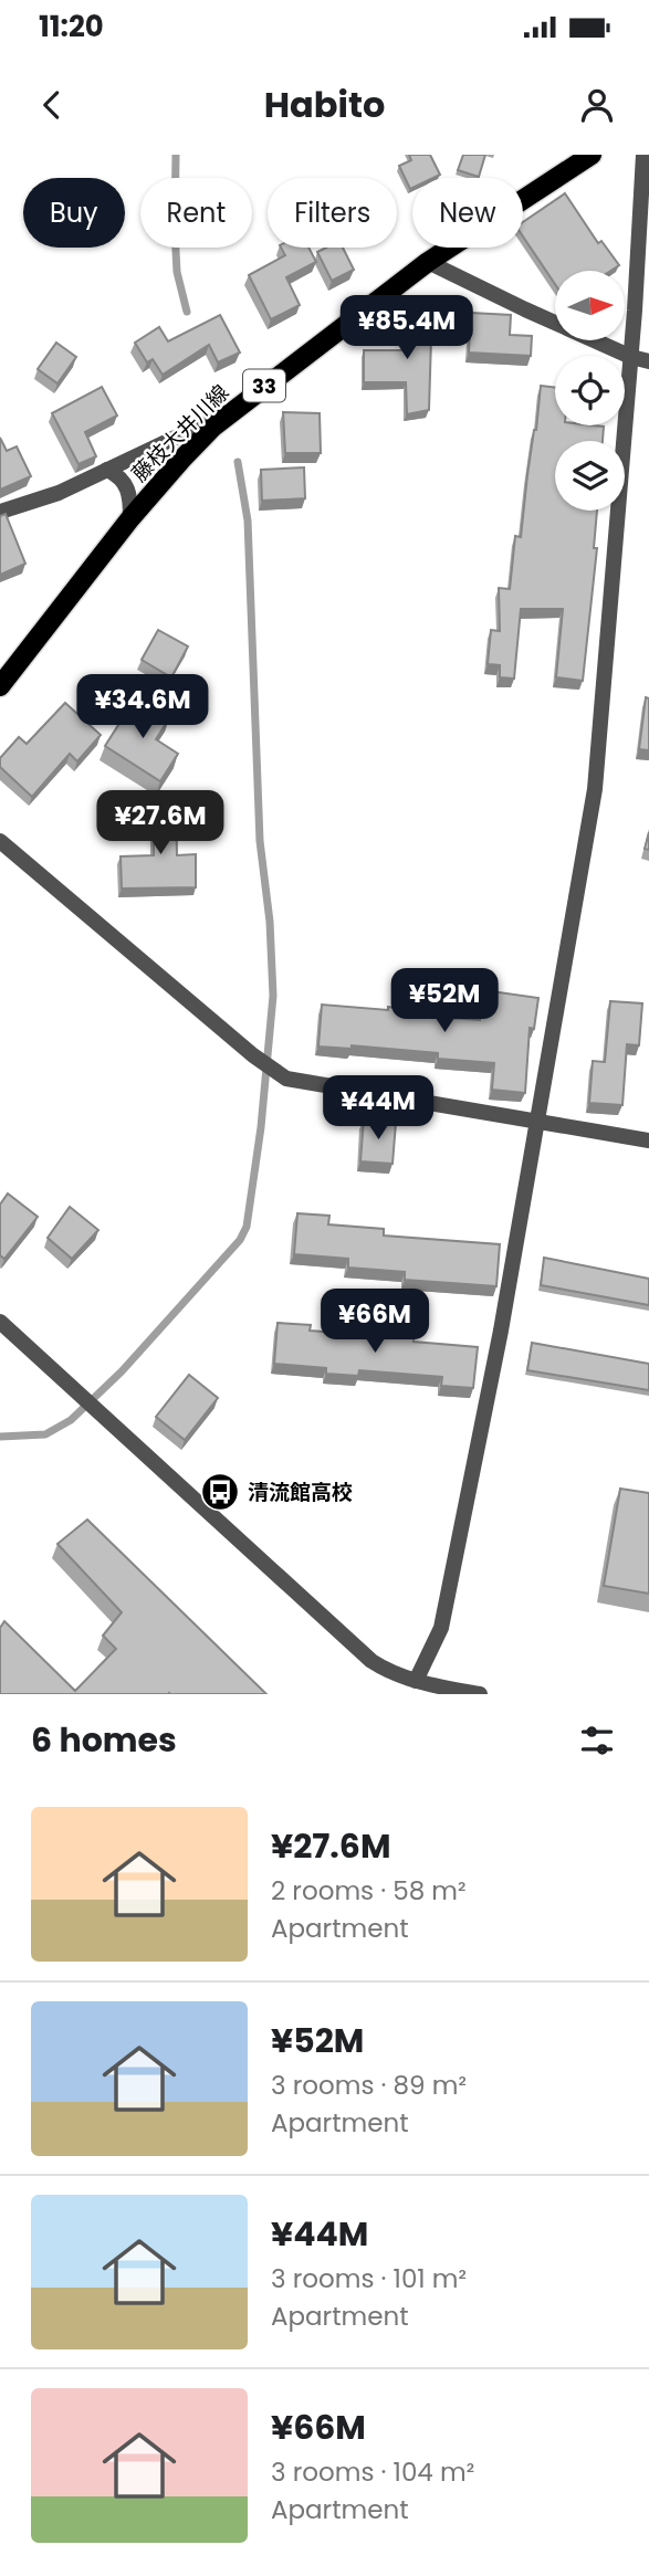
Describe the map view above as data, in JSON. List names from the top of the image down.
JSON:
{
  "streets": {
    "main road": ["33", "藤枝大井川線"]
  },
  "places": {
    "bus stop": ["清流館高校"]
  },
  "north": "right",
  "page": {
    "status": "11:20",
    "header": "Habito",
    "chip": [
      "Buy",
      "Rent",
      "Filters",
      "New"
    ],
    "price": [
      "¥85.4M",
      "¥34.6M",
      "¥27.6M",
      "¥52M",
      "¥44M",
      "¥66M"
    ],
    "heading": "6 homes",
    "list": [
      {
        "name": "¥27.6M",
        "note": "2 rooms · 58 m² · Apartment"
      },
      {
        "name": "¥52M",
        "note": "3 rooms · 89 m² · Apartment"
      },
      {
        "name": "¥44M",
        "note": "3 rooms · 101 m² · Apartment"
      },
      {
        "name": "¥66M",
        "note": "3 rooms · 104 m² · Apartment"
      }
    ]
  }
}
